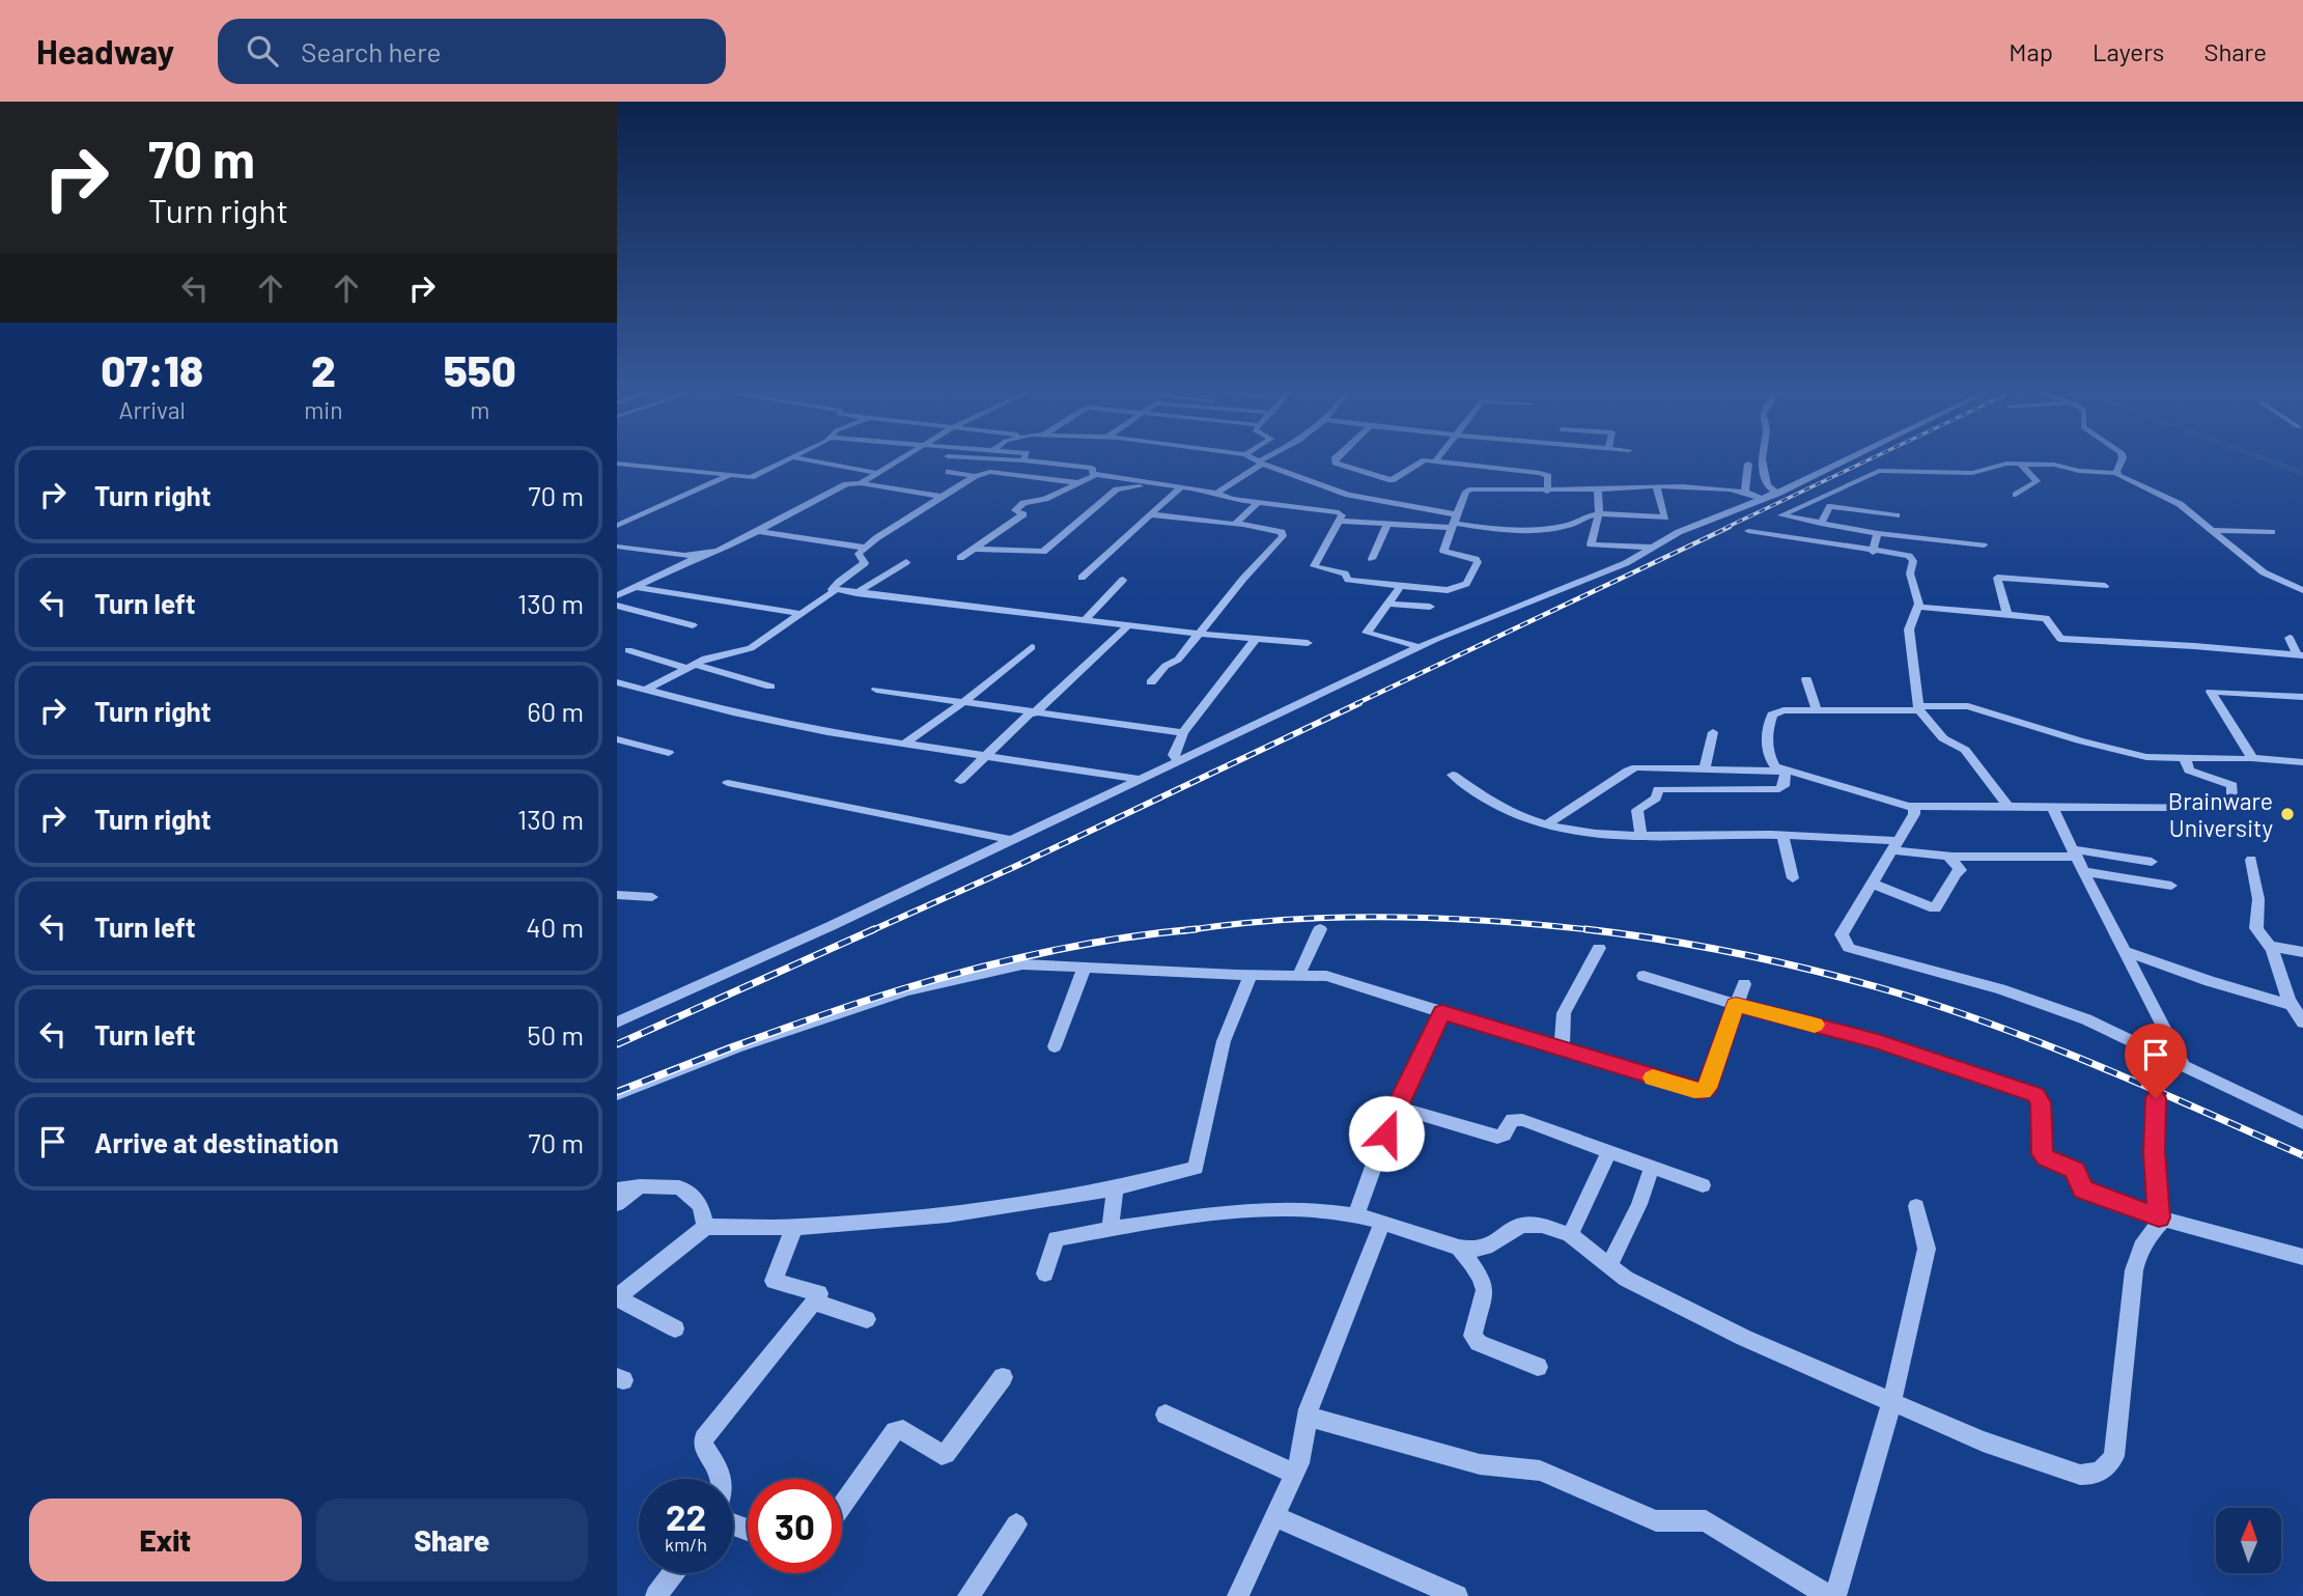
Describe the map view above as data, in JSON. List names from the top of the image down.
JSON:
{
  "places": ["Brainware University"],
  "north": "top",
  "page": {
    "header": "Headway",
    "search": "Search here",
    "nav": ["Map", "Layers", "Share"],
    "turn": ["70 m", "Turn right"],
    "eta": [
      "07:18",
      "Arrival",
      "2",
      "min",
      "550",
      "m"
    ],
    "list": [
      {
        "name": "Turn right",
        "value": "70 m"
      },
      {
        "name": "Turn left",
        "value": "130 m"
      },
      {
        "name": "Turn right",
        "value": "60 m"
      },
      {
        "name": "Turn right",
        "value": "130 m"
      },
      {
        "name": "Turn left",
        "value": "40 m"
      },
      {
        "name": "Turn left",
        "value": "50 m"
      },
      {
        "name": "Arrive at destination",
        "value": "70 m"
      }
    ],
    "speed": "22 km/h",
    "limit": "30",
    "buttons": ["Exit", "Share"]
  }
}
